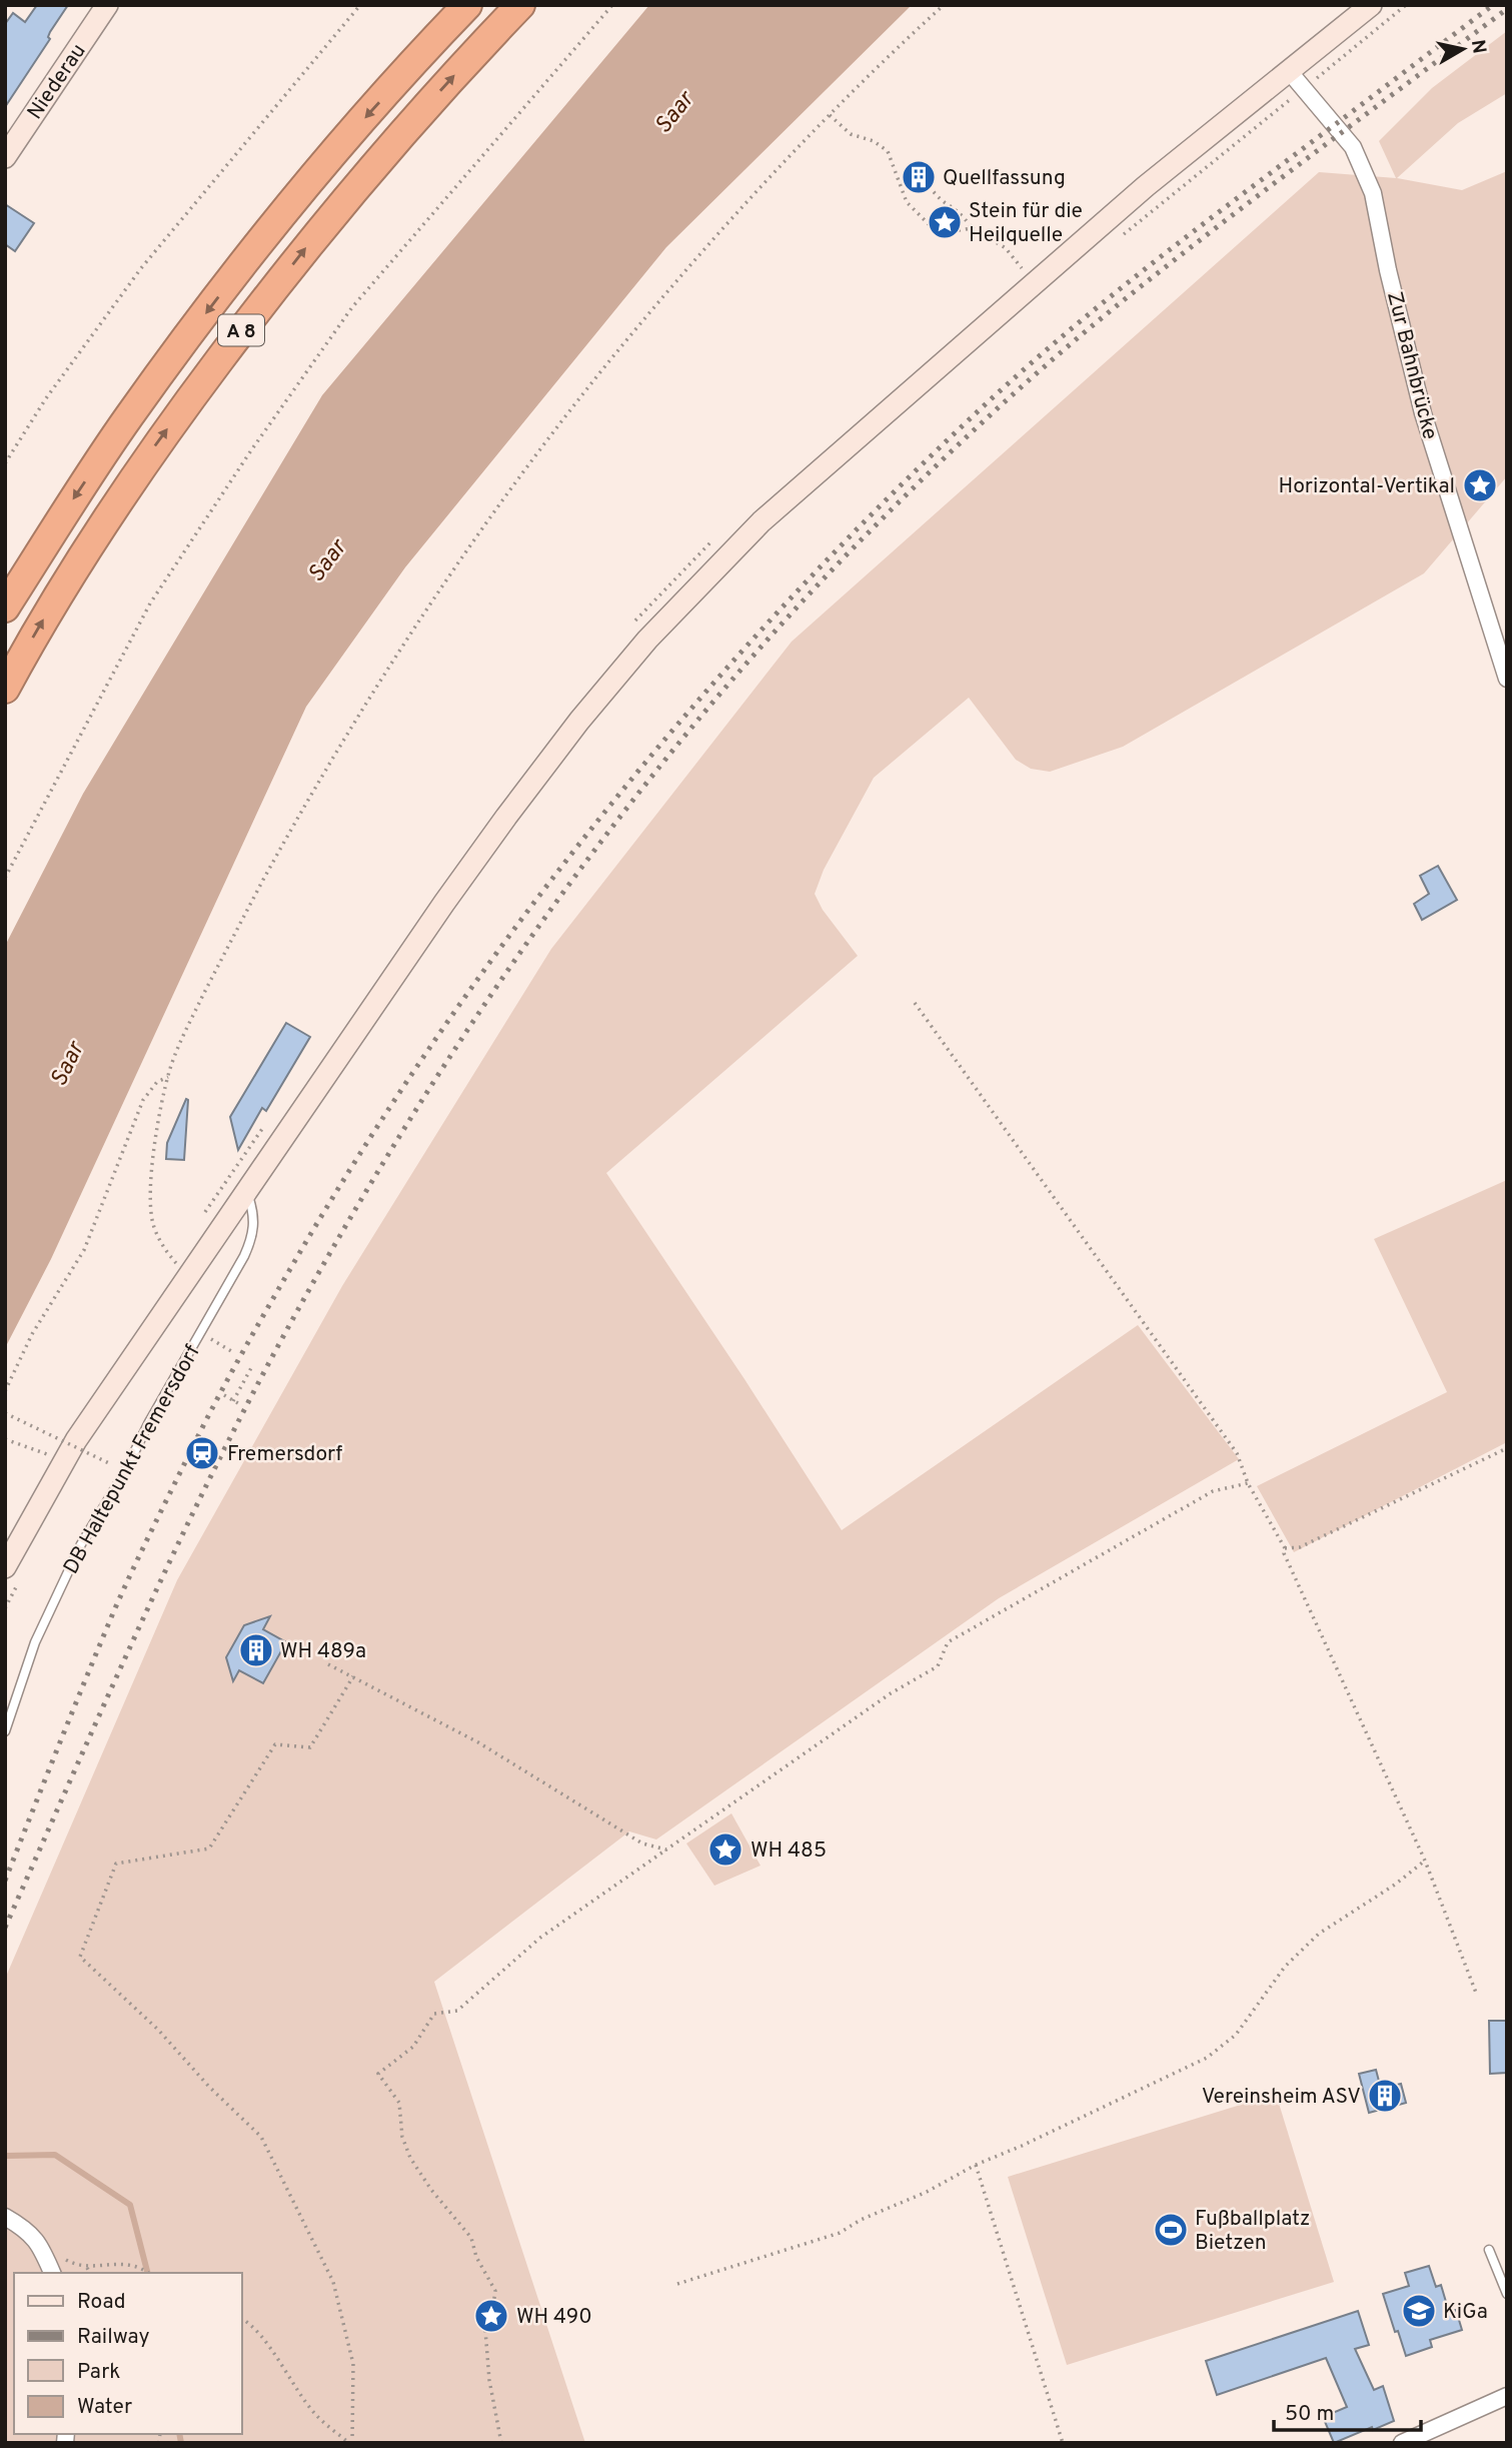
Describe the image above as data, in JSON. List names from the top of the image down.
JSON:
{
  "streets": {
    "highway": ["A 8"],
    "main road": ["Niederau"],
    "street": ["Zur Bahnbrücke"],
    "lane": ["DB Haltepunkt Fremersdorf"]
  },
  "water": ["Saar"],
  "places": {
    "building": ["Quellfassung", "WH 489a", "Vereinsheim ASV"],
    "place": [
      "Stein für die Heilquelle",
      "Horizontal-Vertikal",
      "WH 485",
      "WH 490"
    ],
    "station": ["Fremersdorf"],
    "sports": ["Fußballplatz Bietzen"],
    "school or university": ["KiGa"]
  },
  "legend": [
    "Road",
    "Railway",
    "Park",
    "Water"
  ],
  "scale_bar": "50 m",
  "north": "right"
}
